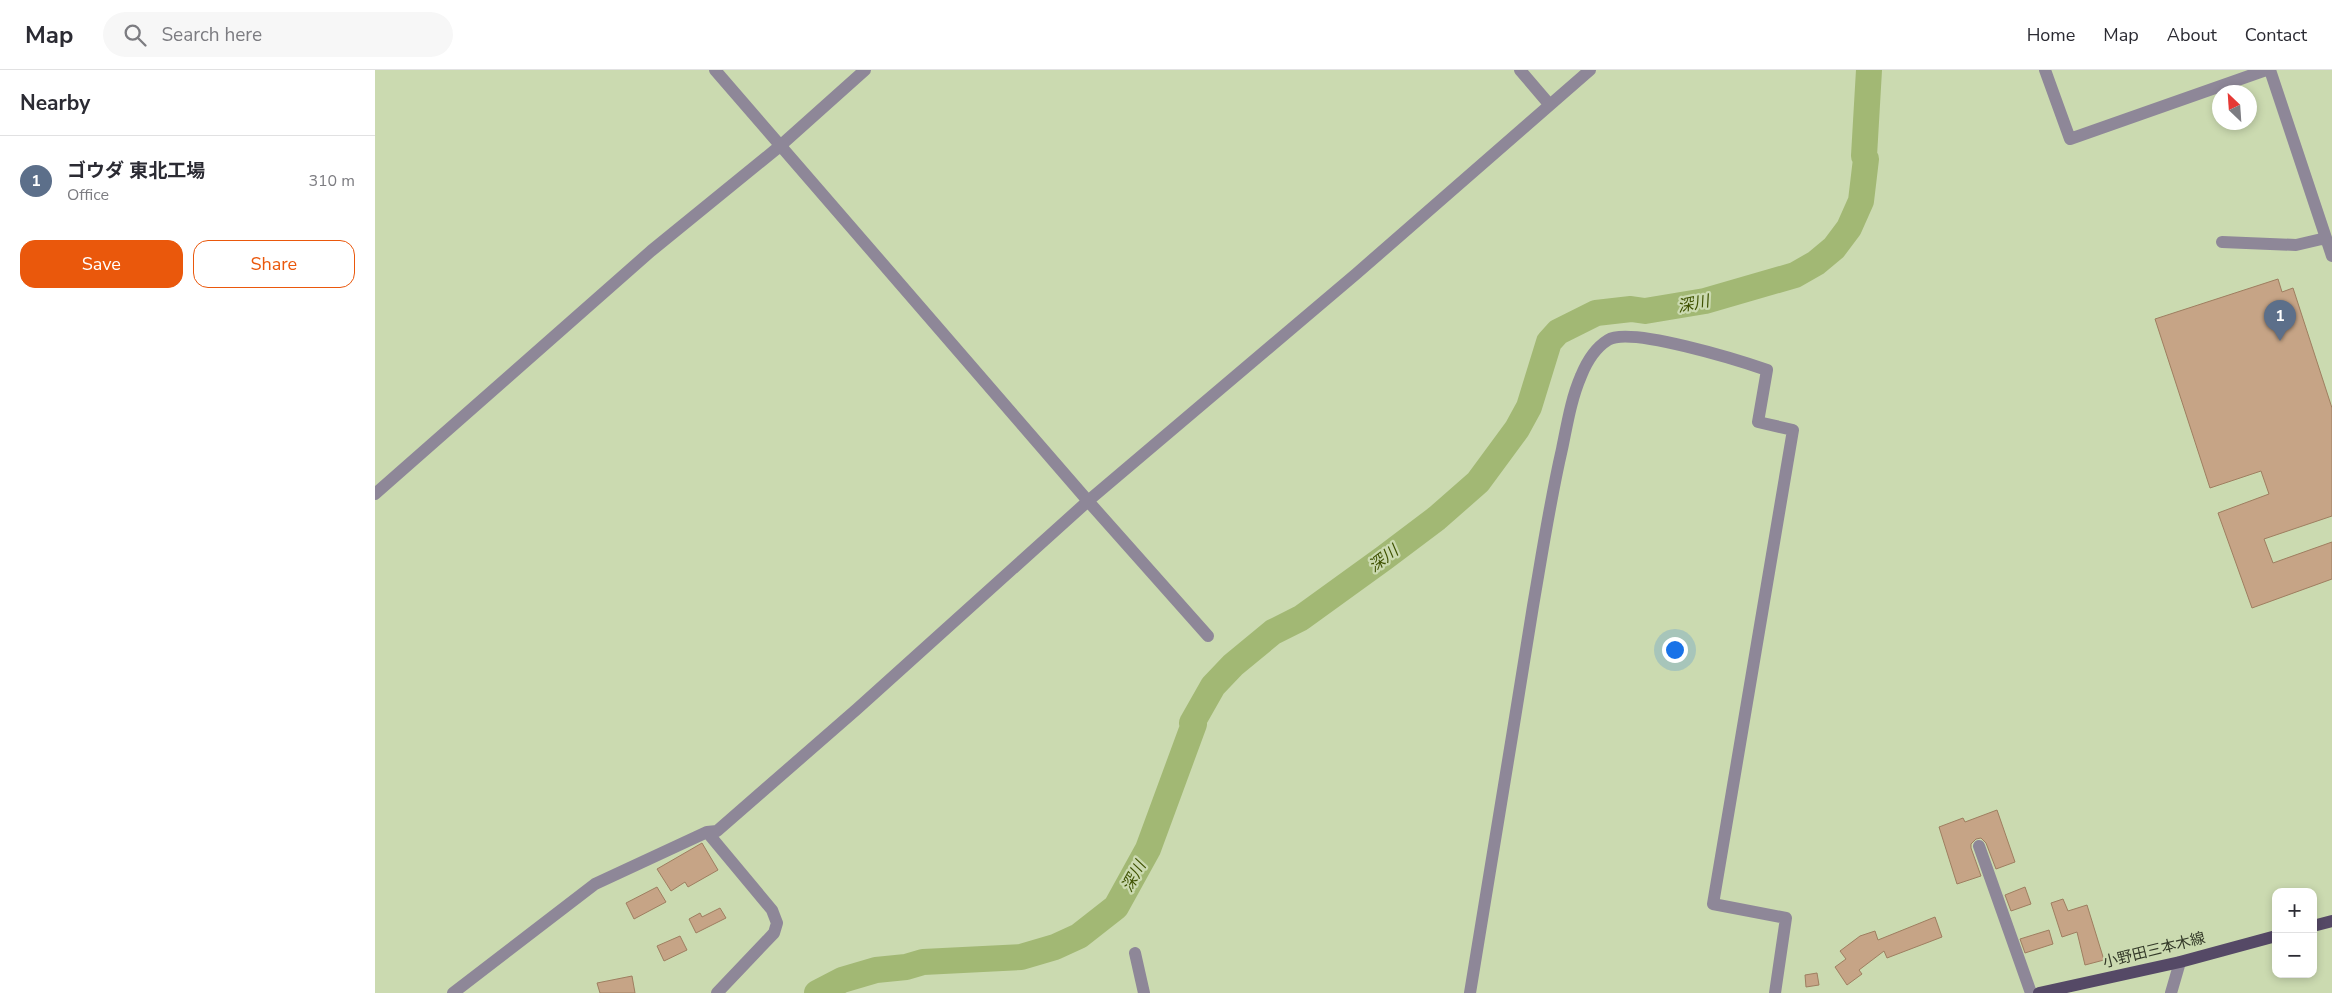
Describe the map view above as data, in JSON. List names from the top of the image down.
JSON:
{
  "streets": {
    "main road": ["小野田三本木線"]
  },
  "water": ["深川"],
  "north": "top left",
  "page": {
    "header": "Map",
    "search": "Search here",
    "nav": [
      "Home",
      "Map",
      "About",
      "Contact"
    ],
    "heading": "Nearby",
    "list": [
      {
        "mark": "1",
        "name": "ゴウダ 東北工場",
        "note": "Office",
        "value": "310 m"
      }
    ],
    "buttons": ["Save", "Share"],
    "pins": "1",
    "map_buttons": ["+", "−"]
  }
}
